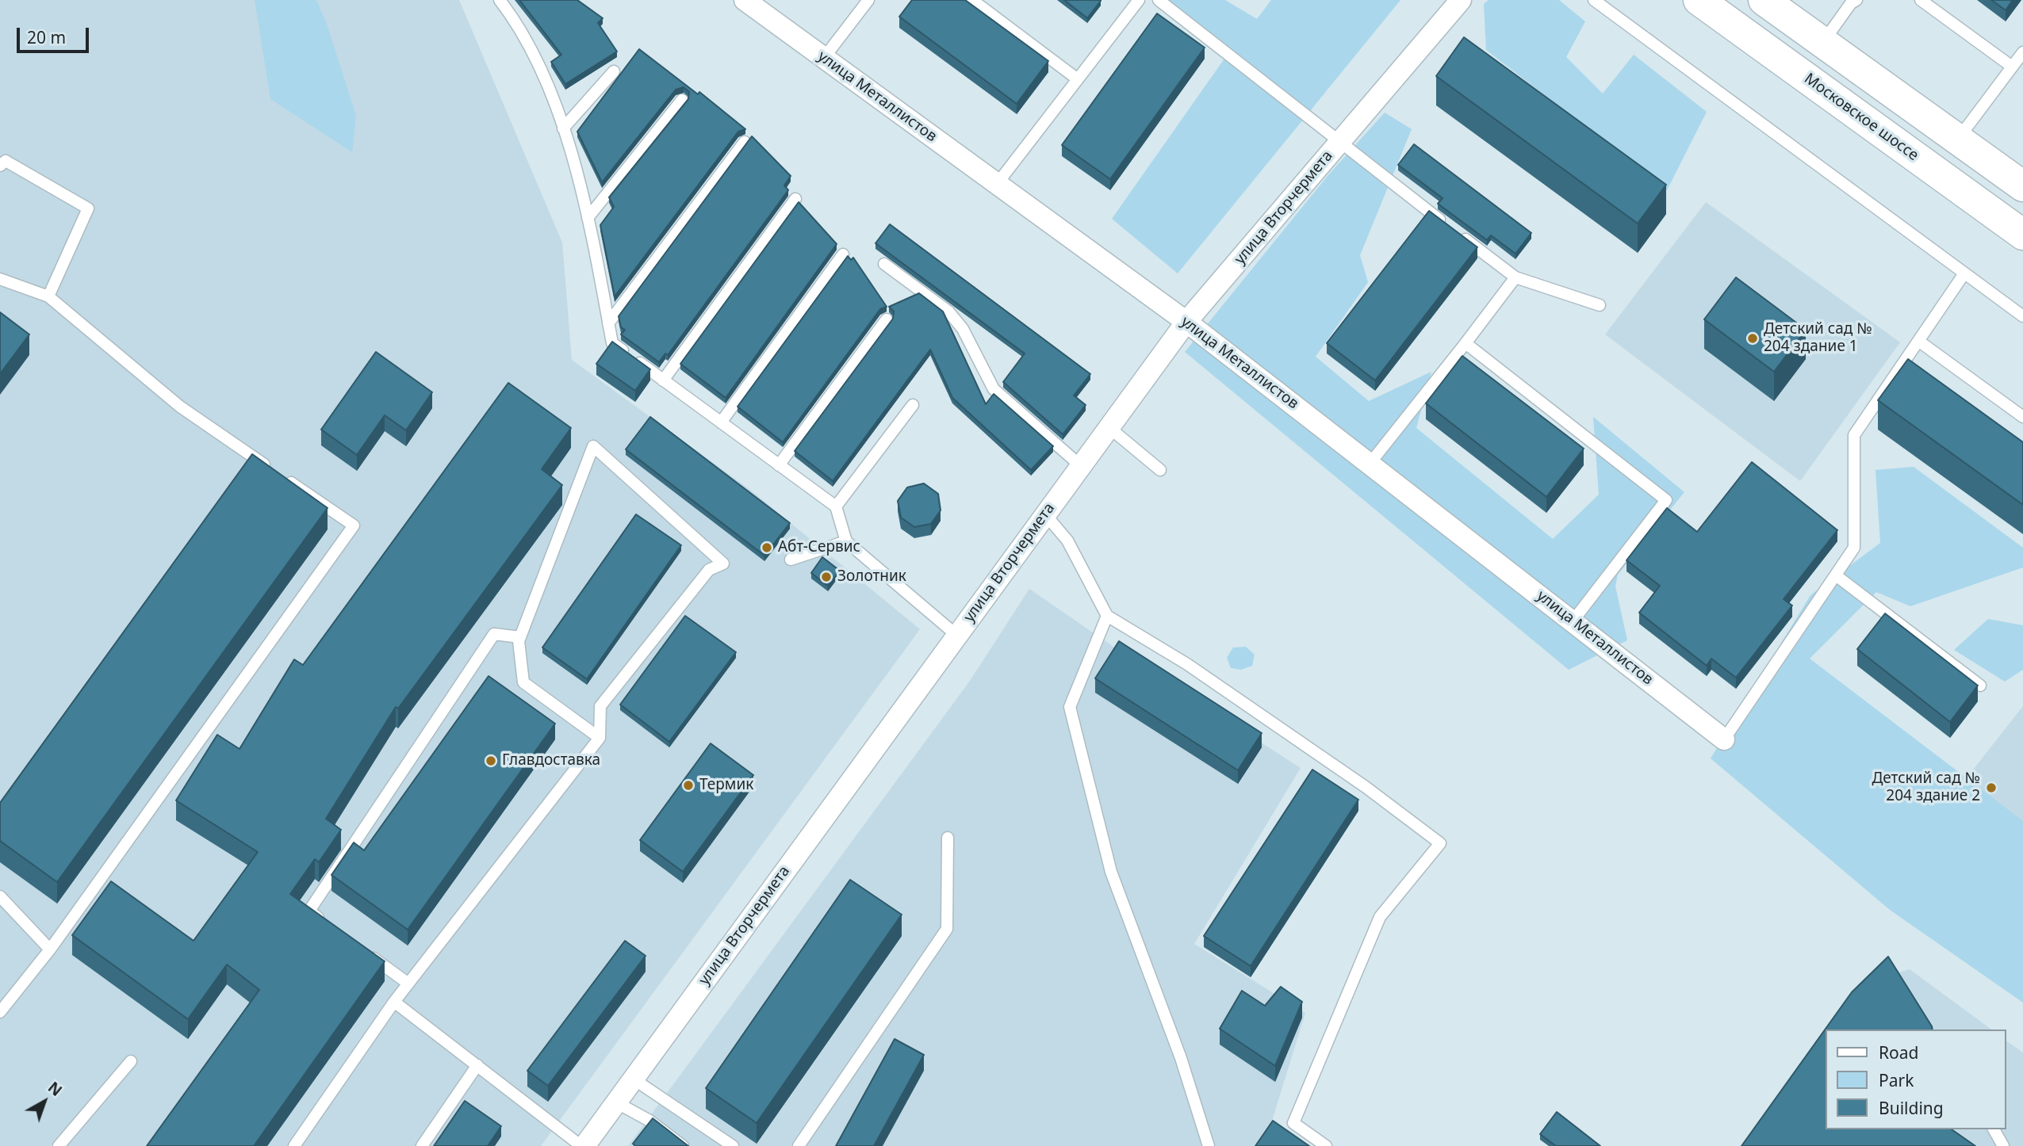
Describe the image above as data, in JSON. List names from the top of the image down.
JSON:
{
  "streets": {
    "main road": ["Московское шоссе"],
    "street": ["улица Металлистов", "улица Вторчермета"]
  },
  "crossings": [
    ["улица Металлистов", "улица Вторчермета"]
  ],
  "places": [
    "Детский сад № 204 здание 1",
    "Абт-Сервис",
    "Золотник",
    "Главдоставка",
    "Термик",
    "Детский сад № 204 здание 2"
  ],
  "legend": ["Road", "Park", "Building"],
  "scale_bar": "20 m",
  "north": "top right"
}
